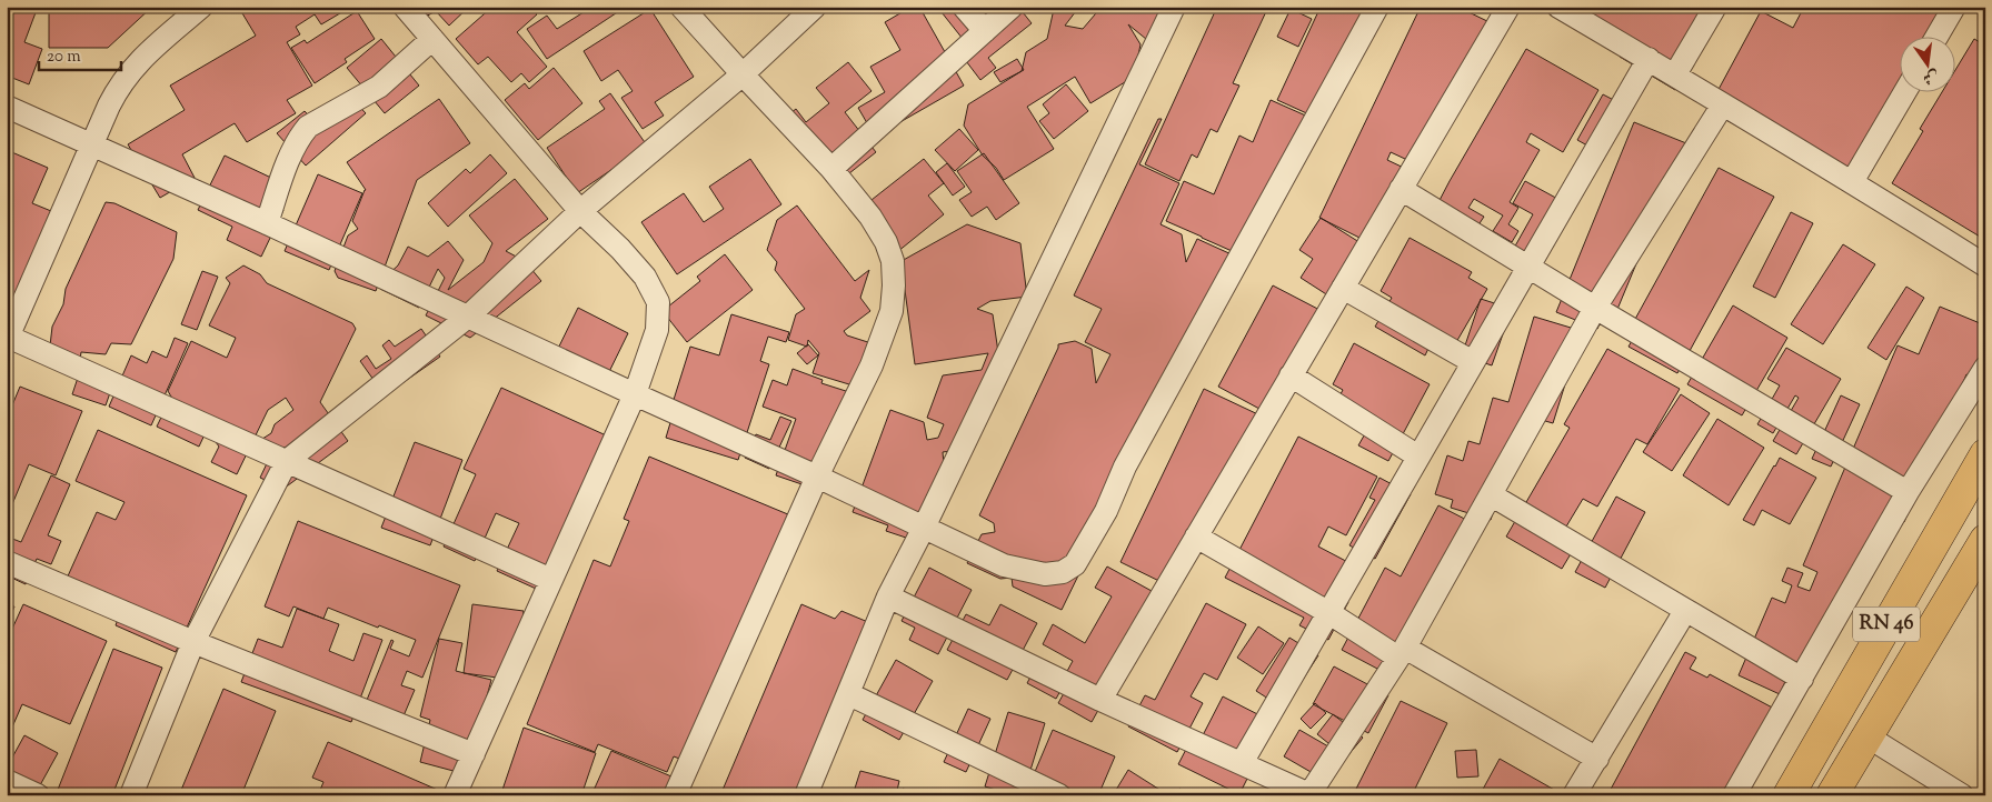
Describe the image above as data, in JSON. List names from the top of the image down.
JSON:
{
  "streets": {
    "main road": ["RN 46"]
  },
  "scale_bar": "20 m",
  "north": "bottom"
}
